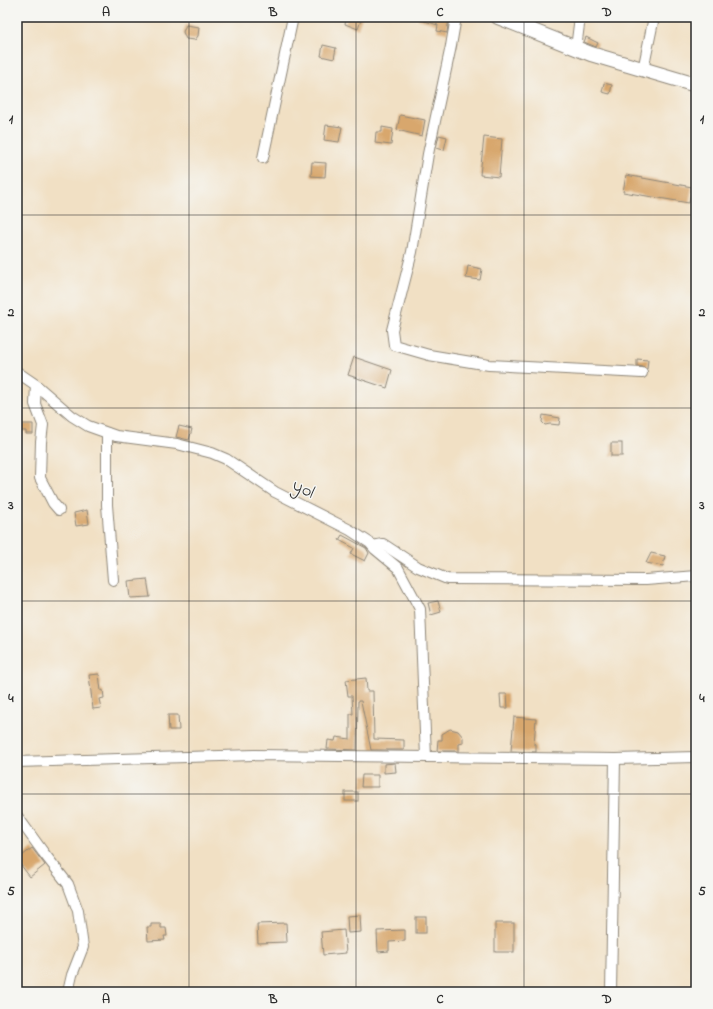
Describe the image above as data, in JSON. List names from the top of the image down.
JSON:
{
  "streets": {
    "street": ["yol"]
  },
  "grid": {
    "columns": [
      "A",
      "B",
      "C",
      "D"
    ],
    "rows": [
      "1",
      "2",
      "3",
      "4",
      "5"
    ]
  }
}
